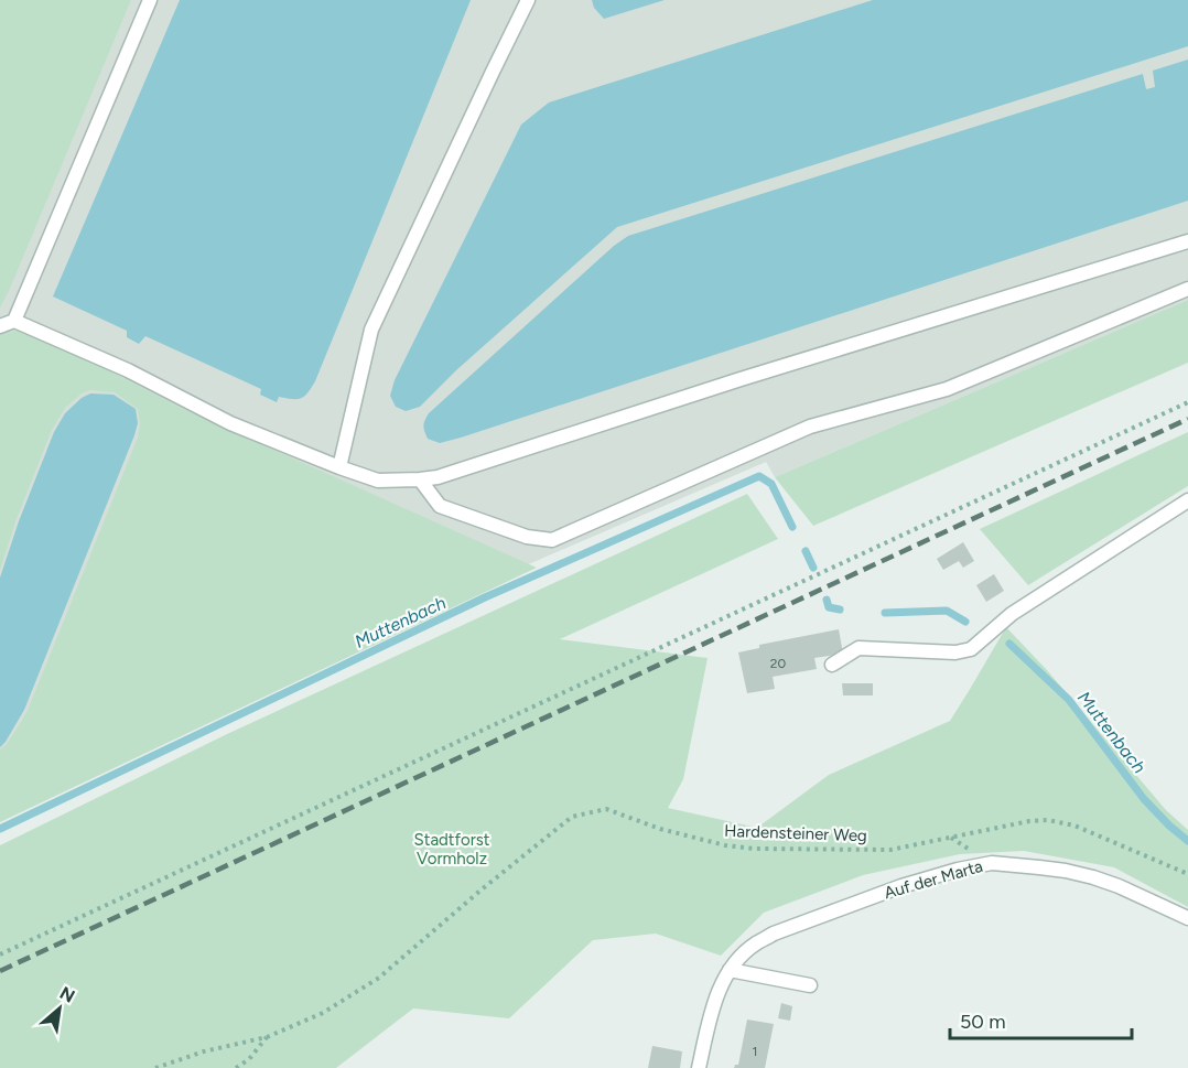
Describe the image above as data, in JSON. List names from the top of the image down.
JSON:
{
  "streets": {
    "lane": ["Auf der Marta"],
    "path": ["Hardensteiner Weg"]
  },
  "water": ["Muttenbach"],
  "parks": ["Stadtforst Vormholz"],
  "house_numbers": ["20", "1"],
  "scale_bar": "50 m",
  "north": "top right"
}
